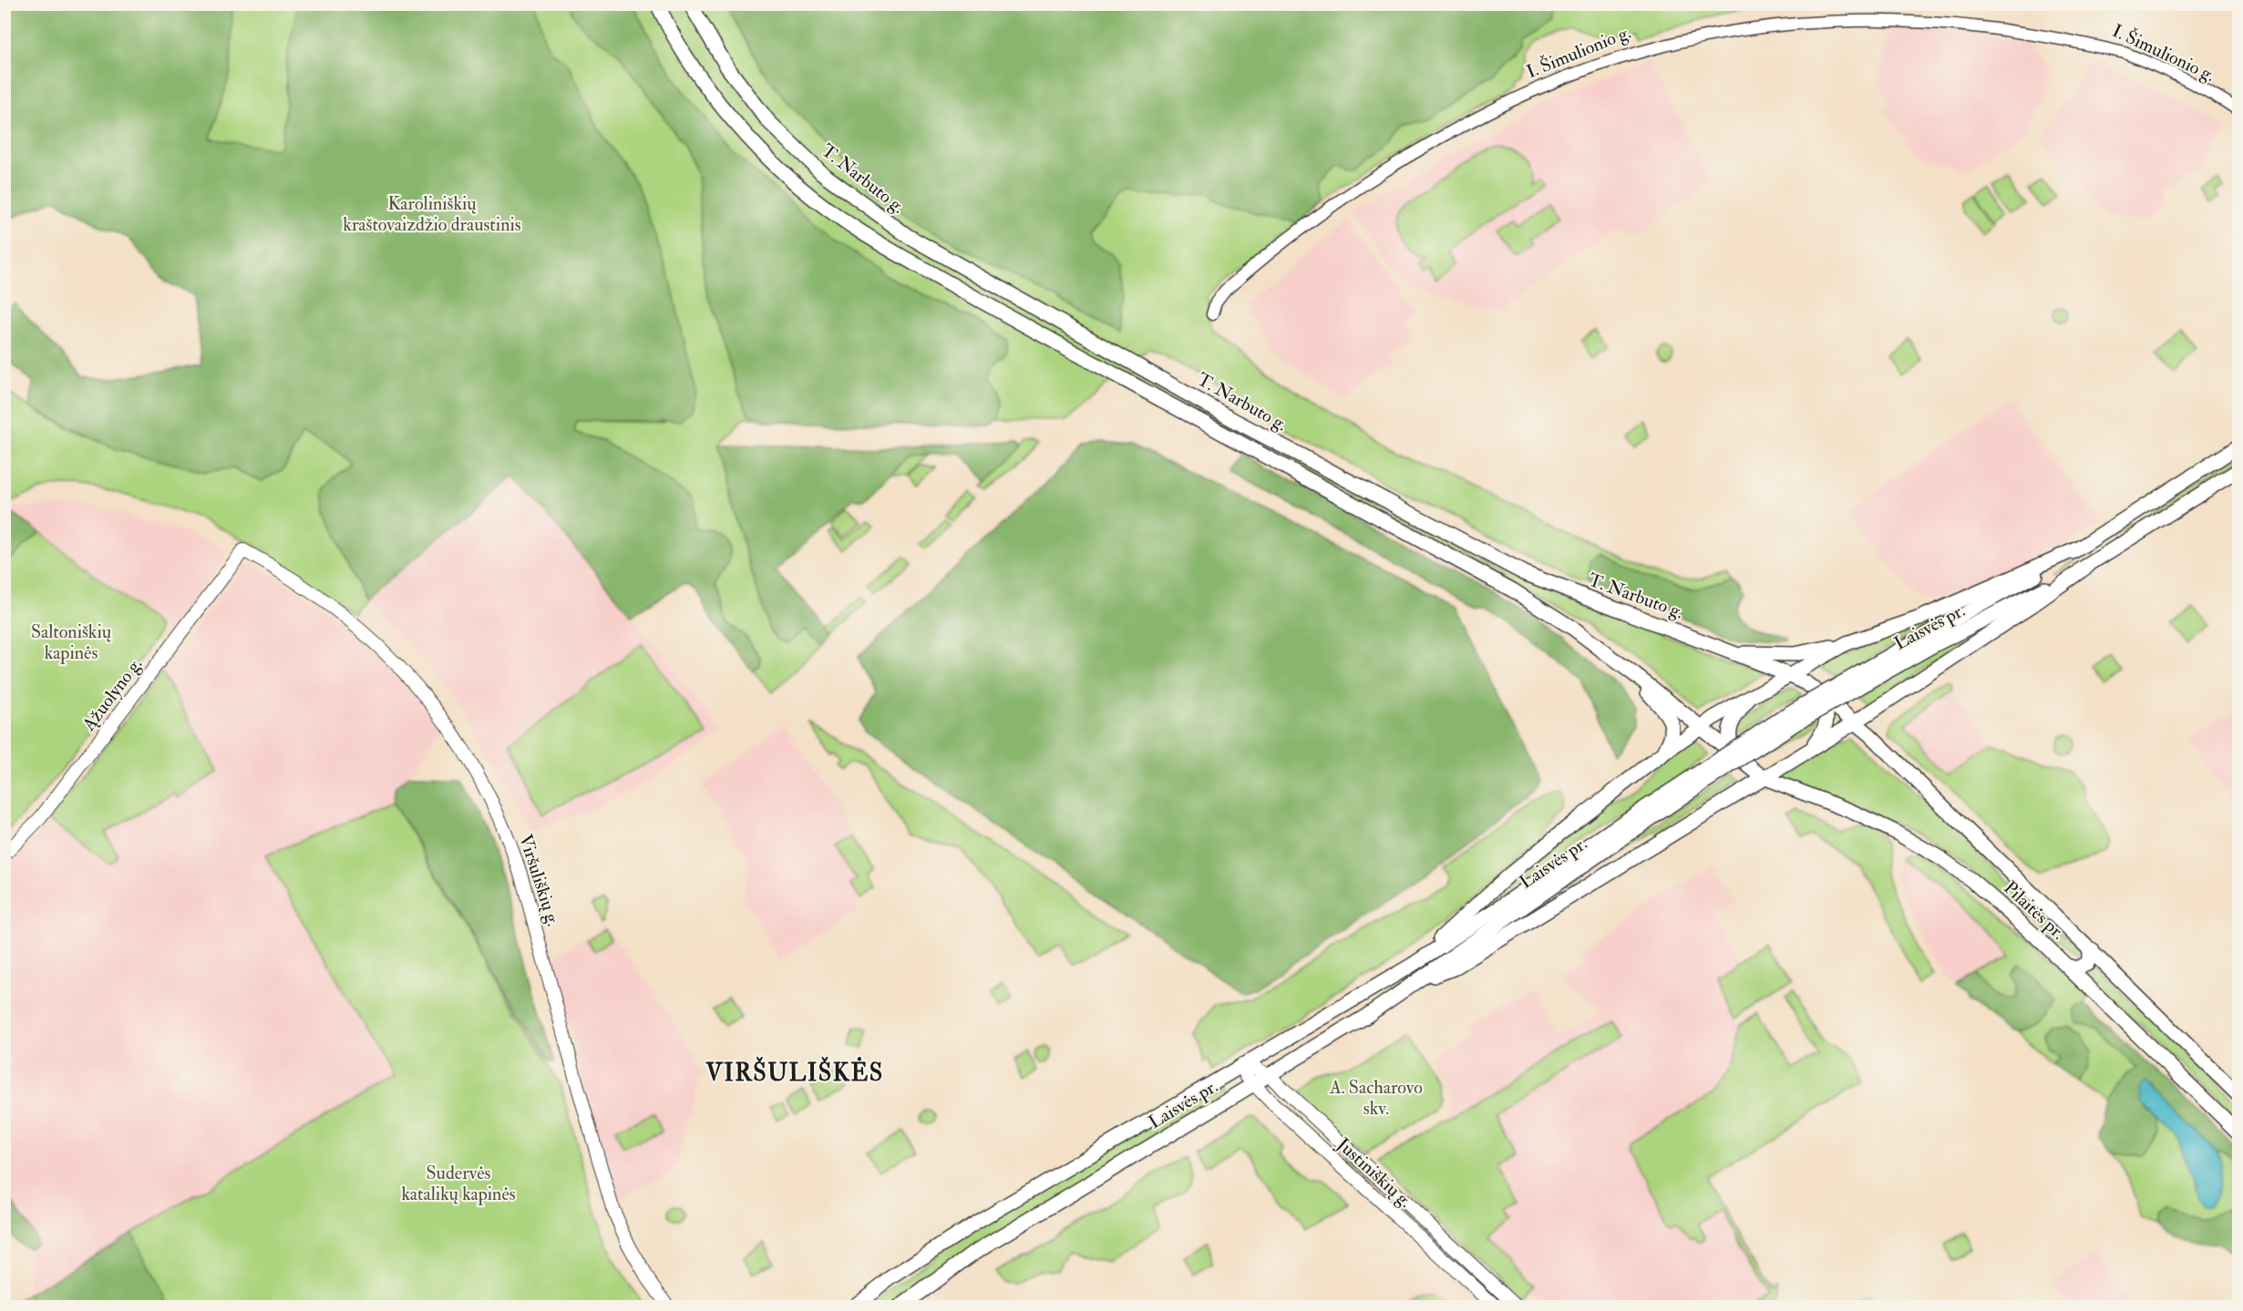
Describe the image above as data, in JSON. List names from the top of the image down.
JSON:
{
  "streets": {
    "main road": [
      "T. Narbuto g.",
      "Laisvės pr.",
      "Ąžuolyno g.",
      "Viršuliškių g.",
      "Pilaitės pr.",
      "Justiniškių g."
    ],
    "street": ["I. Šimulionio g."]
  },
  "crossings": [
    ["T. Narbuto g.", "Laisvės pr."],
    ["T. Narbuto g.", "Pilaitės pr."],
    ["Laisvės pr.", "Pilaitės pr."],
    ["Laisvės pr.", "Justiniškių g."],
    ["Ąžuolyno g.", "Viršuliškių g."]
  ],
  "districts": ["VIRŠULIŠKĖS"],
  "parks": [
    "Karoliniškių kraštovaizdžio draustinis",
    "Saltoniškių kapinės",
    "A. Sacharovo skv.",
    "Sudervės katalikų kapinės"
  ]
}
